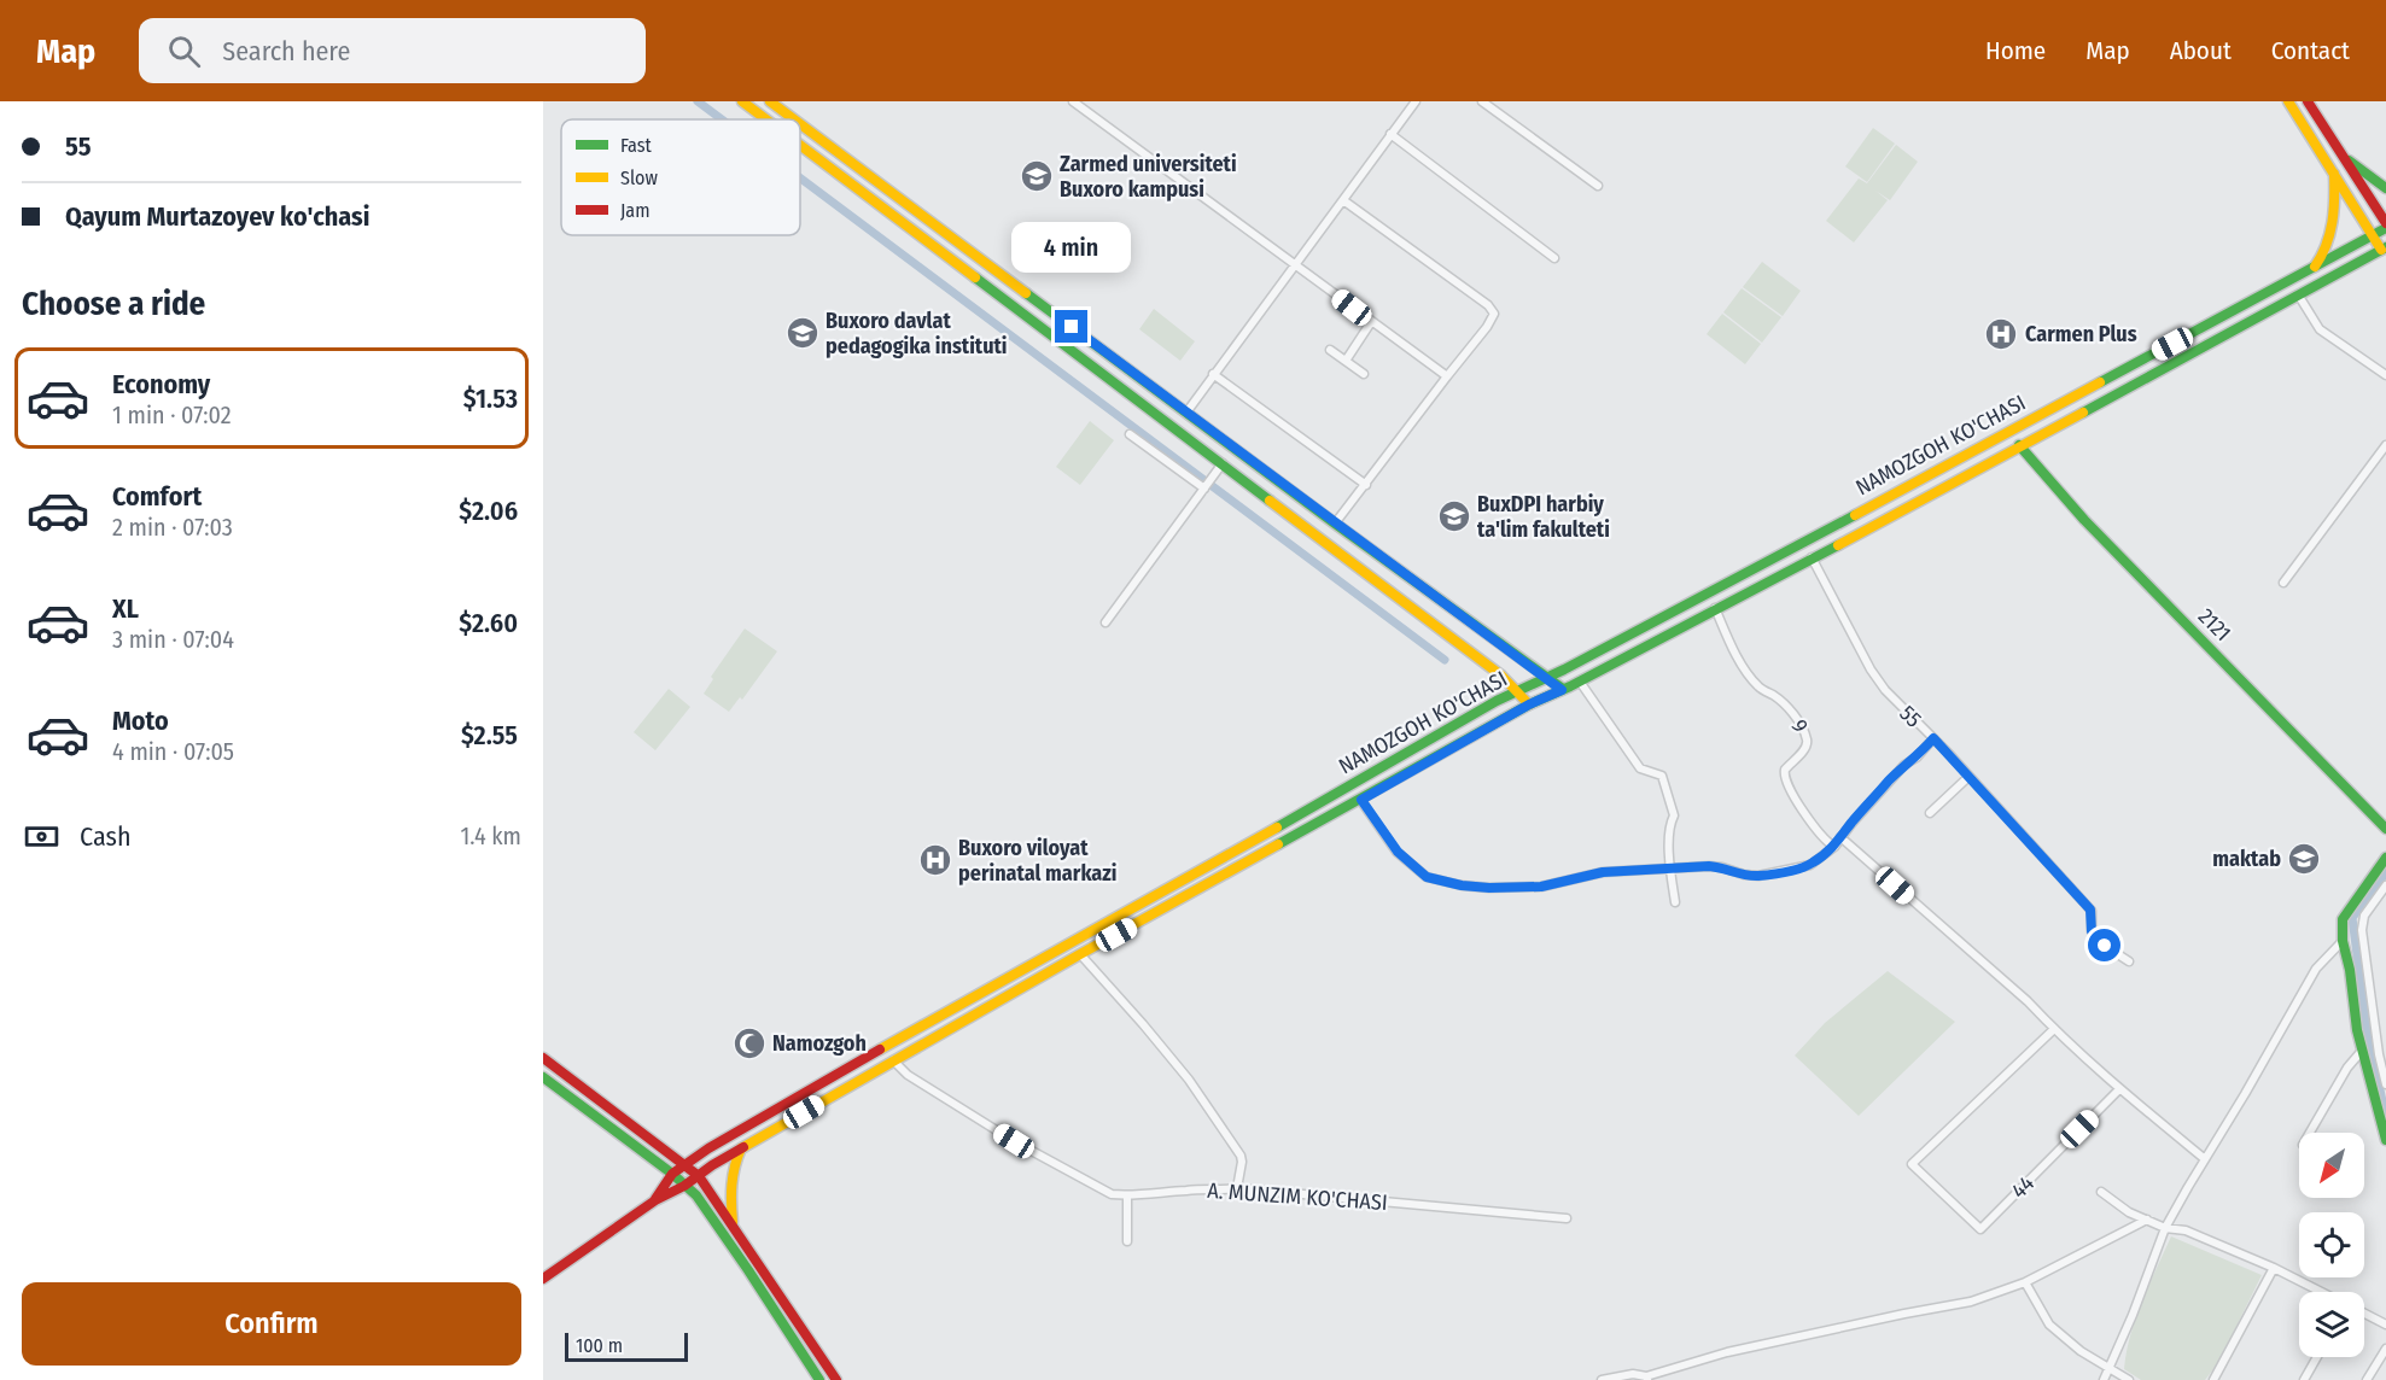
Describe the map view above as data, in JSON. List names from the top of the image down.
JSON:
{
  "streets": {
    "main road": ["NAMOZGOH KO'CHASI", "2121"],
    "street": [
      "55",
      "9",
      "44",
      "A. MUNZIM KO'CHASI"
    ]
  },
  "crossings": [
    ["NAMOZGOH KO'CHASI", "2121"],
    ["NAMOZGOH KO'CHASI", "55"],
    ["NAMOZGOH KO'CHASI", "9"],
    ["NAMOZGOH KO'CHASI", "A. MUNZIM KO'CHASI"]
  ],
  "places": {
    "school or university": [
      "Zarmed universiteti Buxoro kampusi",
      "Buxoro davlat pedagogika instituti",
      "BuxDPI harbiy ta'lim fakulteti",
      "maktab"
    ],
    "hospital": ["Carmen Plus", "Buxoro viloyat perinatal markazi"],
    "mosque": ["Namozgoh"]
  },
  "legend": ["Fast", "Slow", "Jam"],
  "scale_bar": "100 m",
  "north": "bottom left",
  "page": {
    "header": "Map",
    "search": "Search here",
    "nav": [
      "Home",
      "Map",
      "About",
      "Contact"
    ],
    "banner": ["55", "Qayum Murtazoyev ko'chasi"],
    "bubble": "4 min",
    "heading": "Choose a ride",
    "list": [
      {
        "name": "Economy",
        "note": "1 min · 07:02",
        "value": "$1.53"
      },
      {
        "name": "Comfort",
        "note": "2 min · 07:03",
        "value": "$2.06"
      },
      {
        "name": "XL",
        "note": "3 min · 07:04",
        "value": "$2.60"
      },
      {
        "name": "Moto",
        "note": "4 min · 07:05",
        "value": "$2.55"
      }
    ],
    "pay": ["Cash", "1.4 km"],
    "buttons": "Confirm",
    "scale": "100 m"
  }
}
